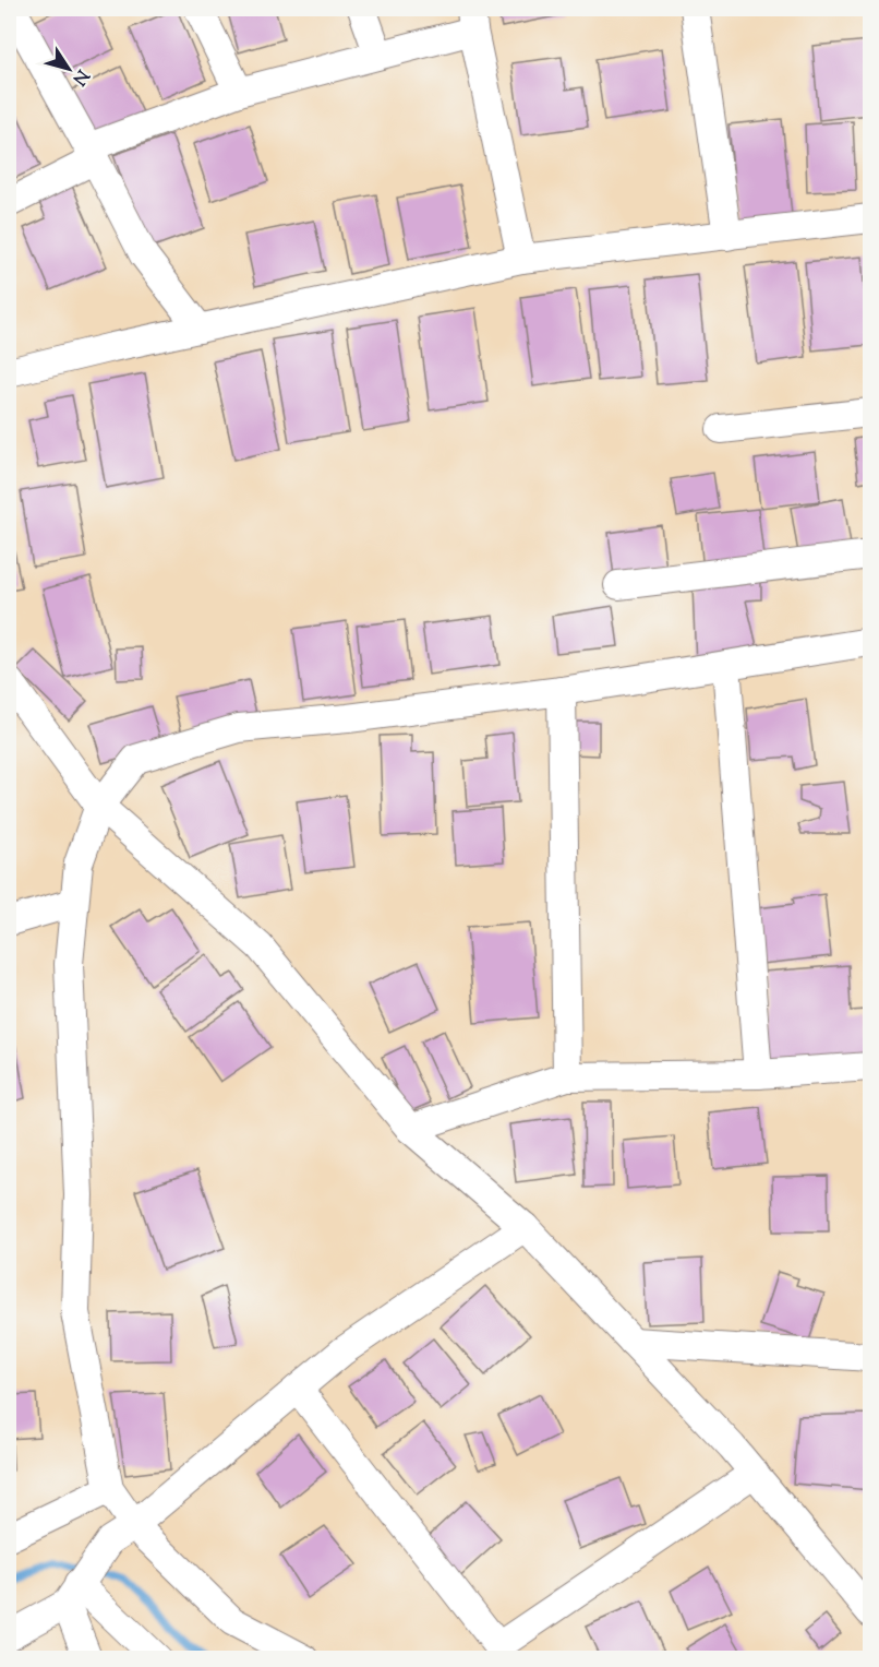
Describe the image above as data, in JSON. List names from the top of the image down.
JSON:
{
  "north": "bottom right"
}
